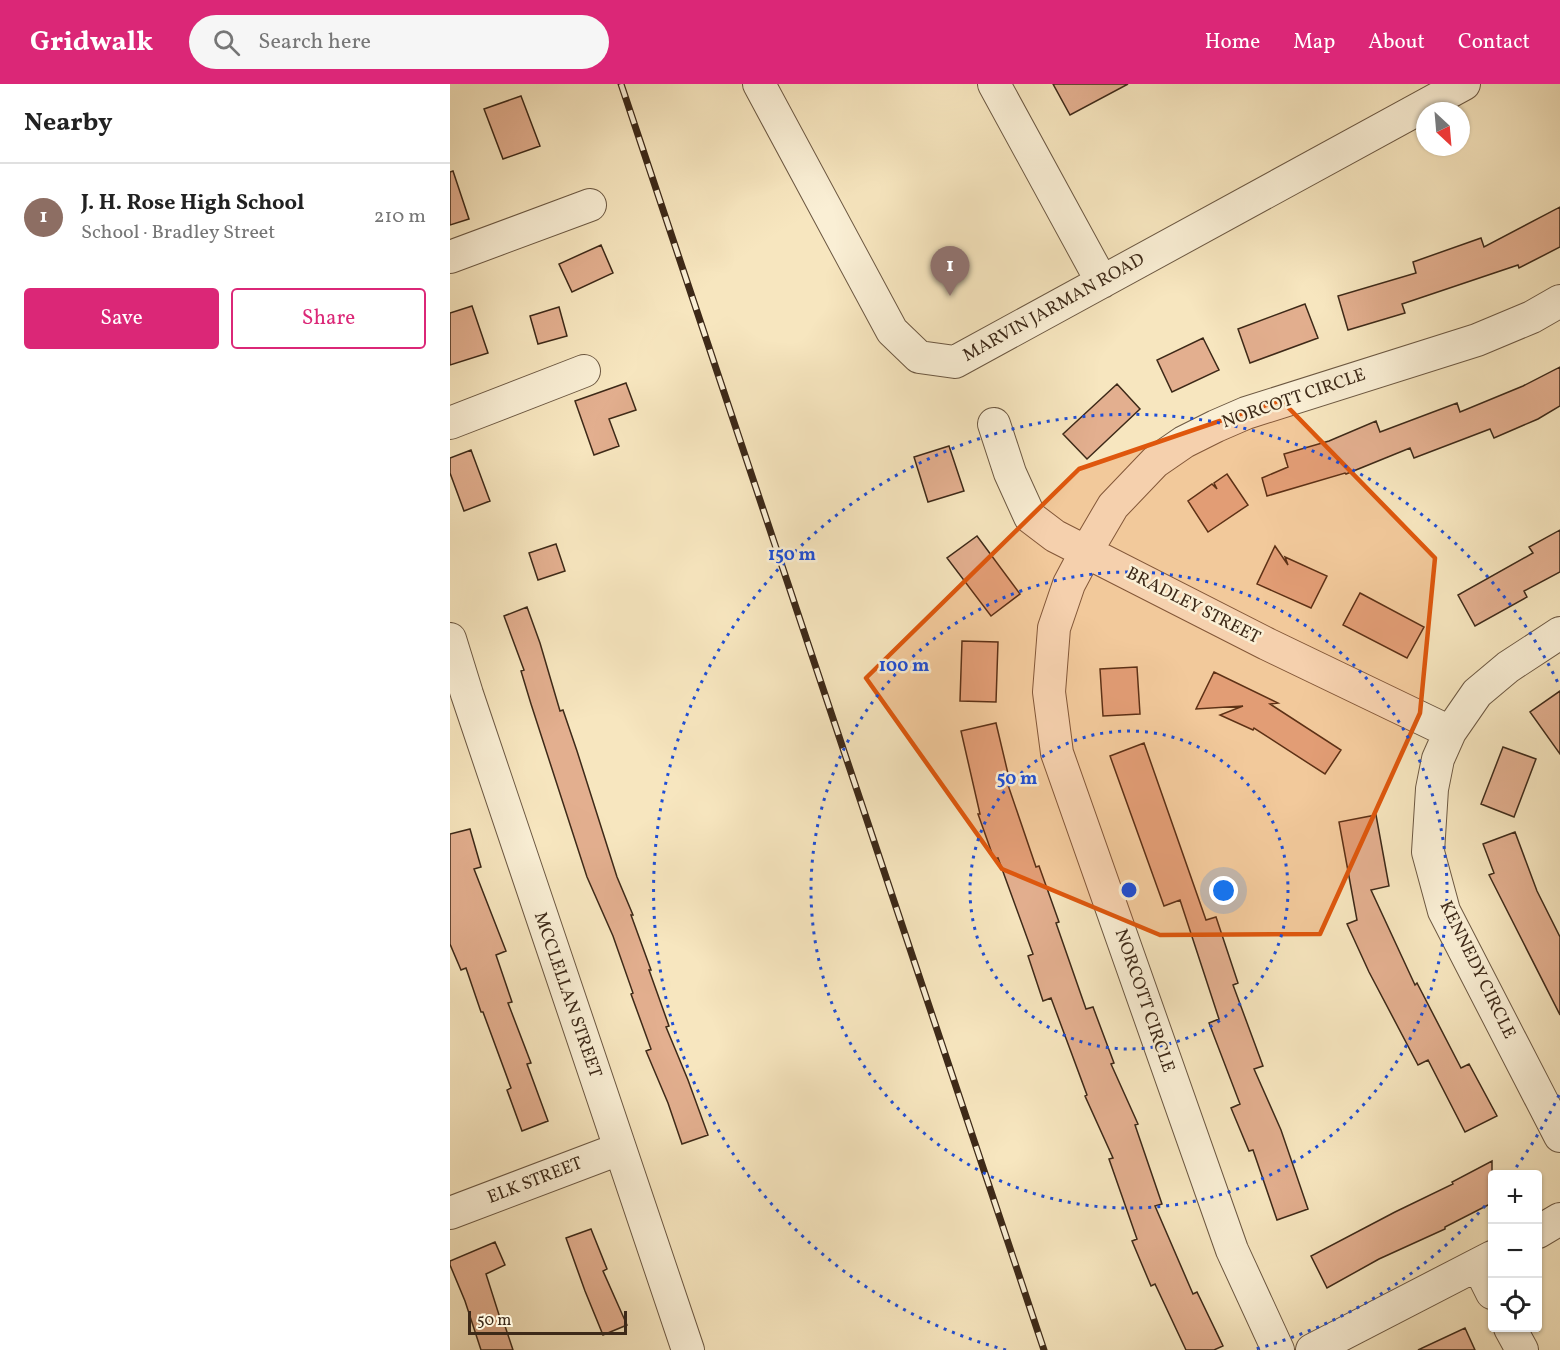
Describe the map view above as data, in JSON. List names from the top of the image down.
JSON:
{
  "streets": {
    "street": [
      "MARVIN JARMAN ROAD",
      "NORCOTT CIRCLE",
      "BRADLEY STREET",
      "KENNEDY CIRCLE",
      "MCCLELLAN STREET",
      "ELK STREET"
    ]
  },
  "crossings": [
    ["NORCOTT CIRCLE", "BRADLEY STREET"],
    ["BRADLEY STREET", "KENNEDY CIRCLE"],
    ["MCCLELLAN STREET", "ELK STREET"]
  ],
  "scale_bar": "50 m",
  "north": "bottom right",
  "page": {
    "header": "Gridwalk",
    "search": "Search here",
    "nav": [
      "Home",
      "Map",
      "About",
      "Contact"
    ],
    "heading": "Nearby",
    "list": [
      {
        "mark": "1",
        "name": "J. H. Rose High School",
        "note": "School · Bradley Street",
        "value": "210 m"
      }
    ],
    "pins": "1",
    "buttons": ["Save", "Share"],
    "map_buttons": ["+", "−"],
    "scale": "50 m"
  },
  "rings": ["150 m", "100 m", "50 m"]
}
